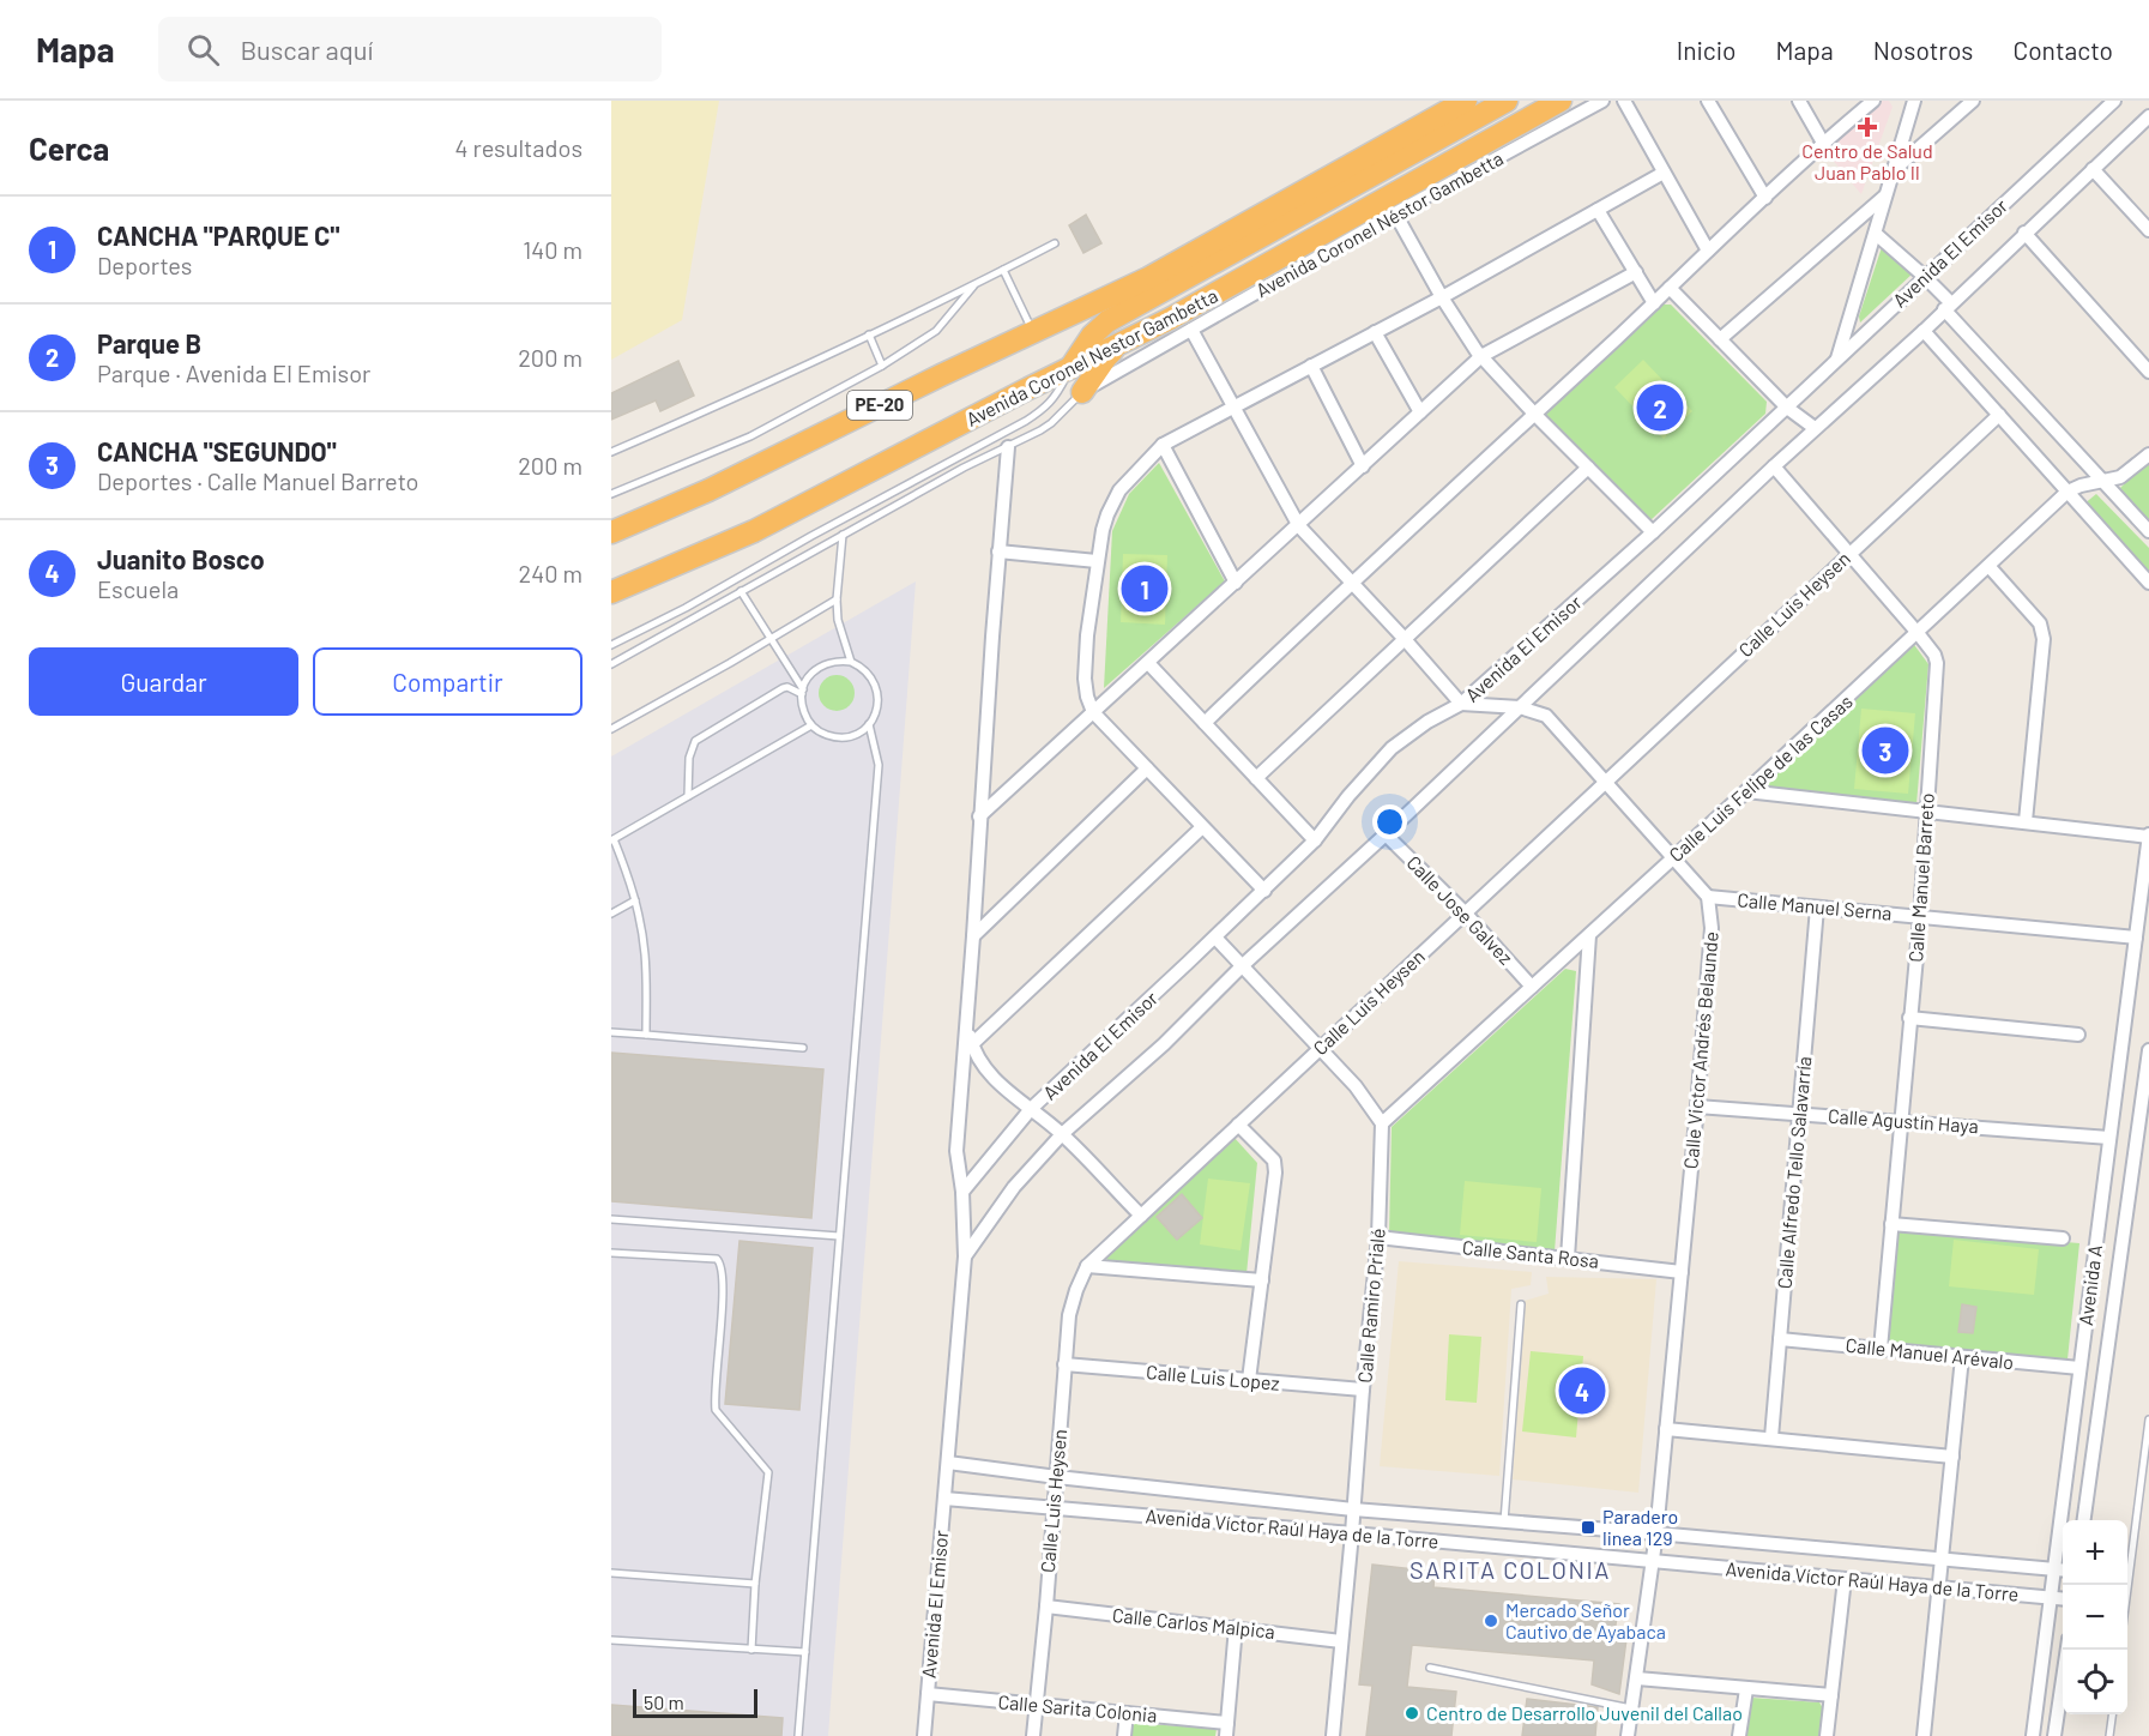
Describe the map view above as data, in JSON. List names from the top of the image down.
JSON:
{
  "streets": {
    "highway": ["Avenida Coronel Nestor Gambetta", "PE-20"],
    "street": [
      "Avenida Coronel Néstor Gambetta",
      "Avenida El Emisor",
      "Calle Luis Heysen",
      "Calle Luis Felipe de las Casas",
      "Calle Manuel Barreto",
      "Calle Manuel Serna",
      "Calle Jose Galvez",
      "Calle Victor Andrés Belaunde",
      "Calle Agustín Haya",
      "Calle Alfredo Tello Salavarría",
      "Calle Santa Rosa",
      "Avenida A",
      "Calle Ramiro Prialé",
      "Calle Manuel Arévalo",
      "Calle Luis Lopez",
      "Avenida Víctor Raúl Haya de la Torre",
      "Calle Carlos Malpica",
      "Calle Sarita Colonia"
    ]
  },
  "crossings": [
    ["Avenida El Emisor", "Calle Manuel Barreto"],
    ["Avenida El Emisor", "Calle Jose Galvez"],
    ["Avenida El Emisor", "Avenida Víctor Raúl Haya de la Torre"],
    ["Avenida El Emisor", "Calle Sarita Colonia"],
    ["Calle Luis Heysen", "Calle Manuel Barreto"],
    ["Calle Luis Heysen", "Calle Jose Galvez"],
    ["Calle Luis Heysen", "Calle Luis Lopez"],
    ["Calle Luis Heysen", "Avenida Víctor Raúl Haya de la Torre"],
    ["Calle Luis Heysen", "Calle Carlos Malpica"],
    ["Calle Luis Heysen", "Calle Sarita Colonia"],
    ["Calle Luis Felipe de las Casas", "Calle Manuel Barreto"],
    ["Calle Luis Felipe de las Casas", "Calle Jose Galvez"],
    ["Calle Luis Felipe de las Casas", "Calle Ramiro Prialé"],
    ["Calle Manuel Barreto", "Calle Manuel Serna"],
    ["Calle Manuel Barreto", "Calle Agustín Haya"],
    ["Calle Manuel Barreto", "Calle Manuel Arévalo"],
    ["Calle Manuel Serna", "Calle Victor Andrés Belaunde"],
    ["Calle Manuel Serna", "Calle Alfredo Tello Salavarría"],
    ["Calle Manuel Serna", "Avenida A"],
    ["Calle Victor Andrés Belaunde", "Calle Agustín Haya"],
    ["Calle Victor Andrés Belaunde", "Calle Santa Rosa"],
    ["Calle Victor Andrés Belaunde", "Avenida Víctor Raúl Haya de la Torre"],
    ["Calle Agustín Haya", "Calle Alfredo Tello Salavarría"],
    ["Calle Agustín Haya", "Avenida A"],
    ["Calle Alfredo Tello Salavarría", "Calle Manuel Arévalo"],
    ["Calle Santa Rosa", "Calle Ramiro Prialé"],
    ["Avenida A", "Calle Manuel Arévalo"],
    ["Avenida A", "Avenida Víctor Raúl Haya de la Torre"],
    ["Calle Ramiro Prialé", "Calle Luis Lopez"],
    ["Calle Ramiro Prialé", "Avenida Víctor Raúl Haya de la Torre"],
    ["Calle Ramiro Prialé", "Calle Carlos Malpica"]
  ],
  "districts": ["SARITA COLONIA"],
  "places": {
    "health": ["Centro de Salud Juan Pablo II"],
    "transit": ["Paradero linea 129"],
    "other": ["Mercado Señor Cautivo de Ayabaca", "Centro de Desarrollo Juvenil del Callao"]
  },
  "scale_bar": "50 m",
  "page": {
    "header": "Mapa",
    "search": "Buscar aquí",
    "nav": [
      "Inicio",
      "Mapa",
      "Nosotros",
      "Contacto"
    ],
    "heading": ["Cerca", "4 resultados"],
    "list": [
      {
        "mark": "1",
        "name": "CANCHA \"PARQUE C\"",
        "note": "Deportes",
        "value": "140 m"
      },
      {
        "mark": "2",
        "name": "Parque B",
        "note": "Parque · Avenida El Emisor",
        "value": "200 m"
      },
      {
        "mark": "3",
        "name": "CANCHA \"SEGUNDO\"",
        "note": "Deportes · Calle Manuel Barreto",
        "value": "200 m"
      },
      {
        "mark": "4",
        "name": "Juanito Bosco",
        "note": "Escuela",
        "value": "240 m"
      }
    ],
    "pins": [
      "2",
      "1",
      "3",
      "4"
    ],
    "buttons": ["Guardar", "Compartir"],
    "map_buttons": ["+", "−"],
    "scale": "50 m"
  }
}
